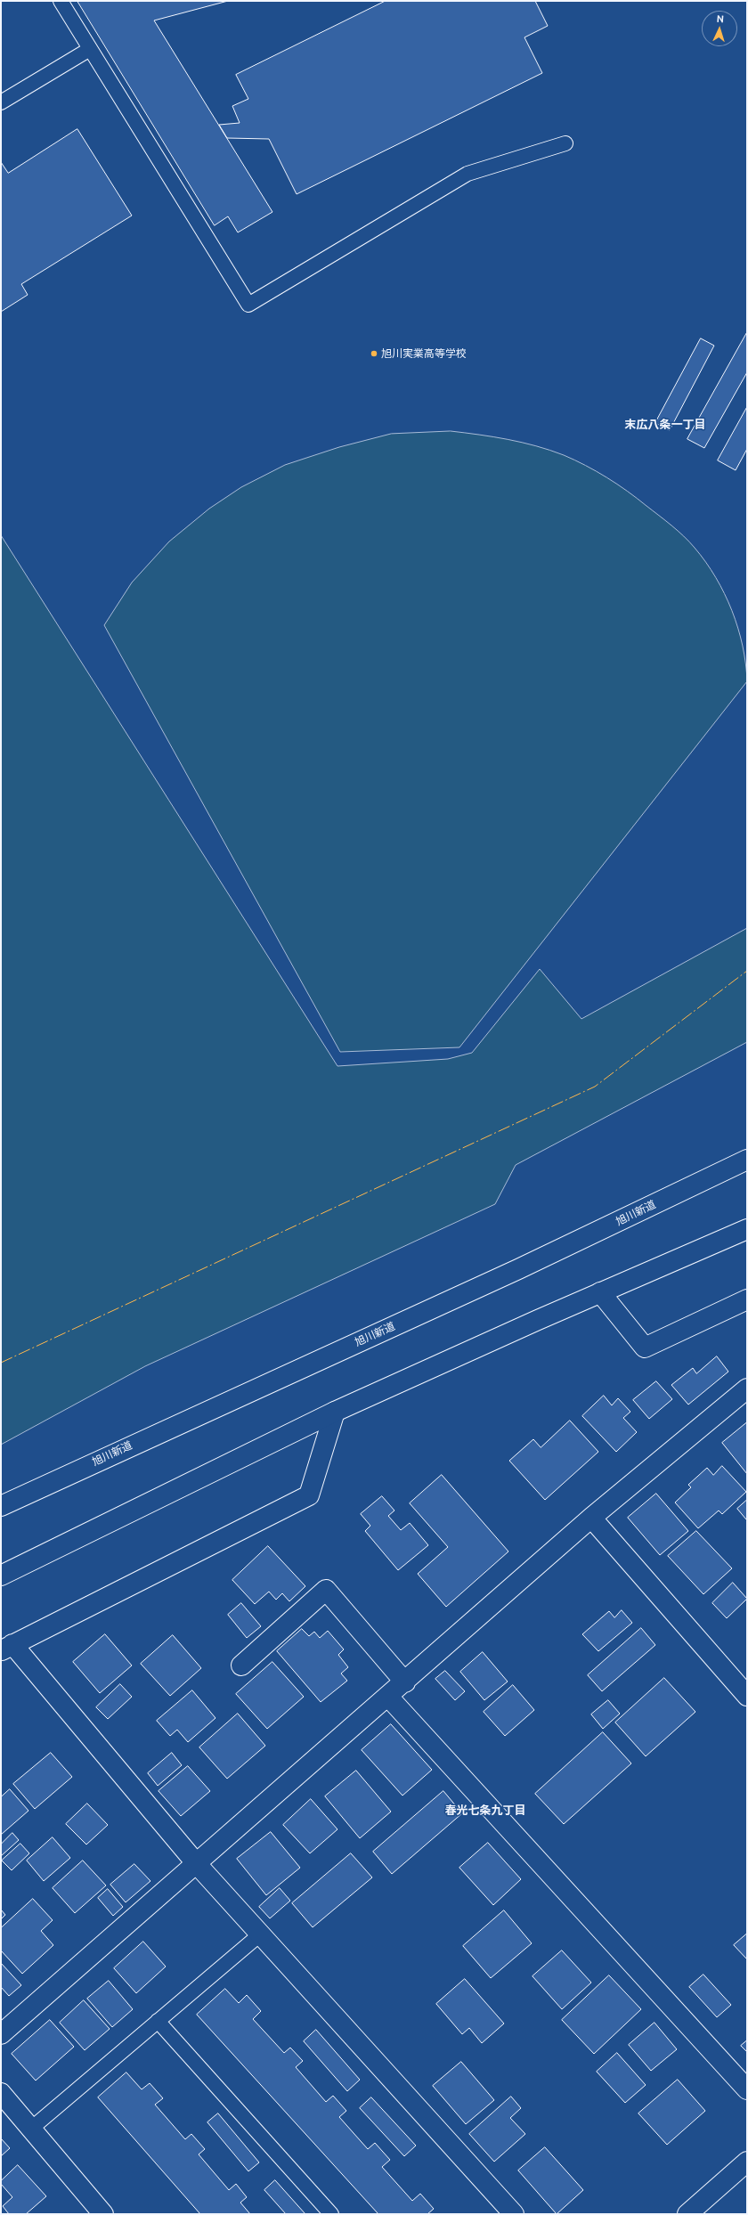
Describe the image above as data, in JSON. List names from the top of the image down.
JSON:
{
  "streets": {
    "main road": ["旭川新道"]
  },
  "districts": ["末広八条一丁目", "春光七条九丁目"],
  "places": ["旭川実業高等学校"],
  "north": "top"
}
